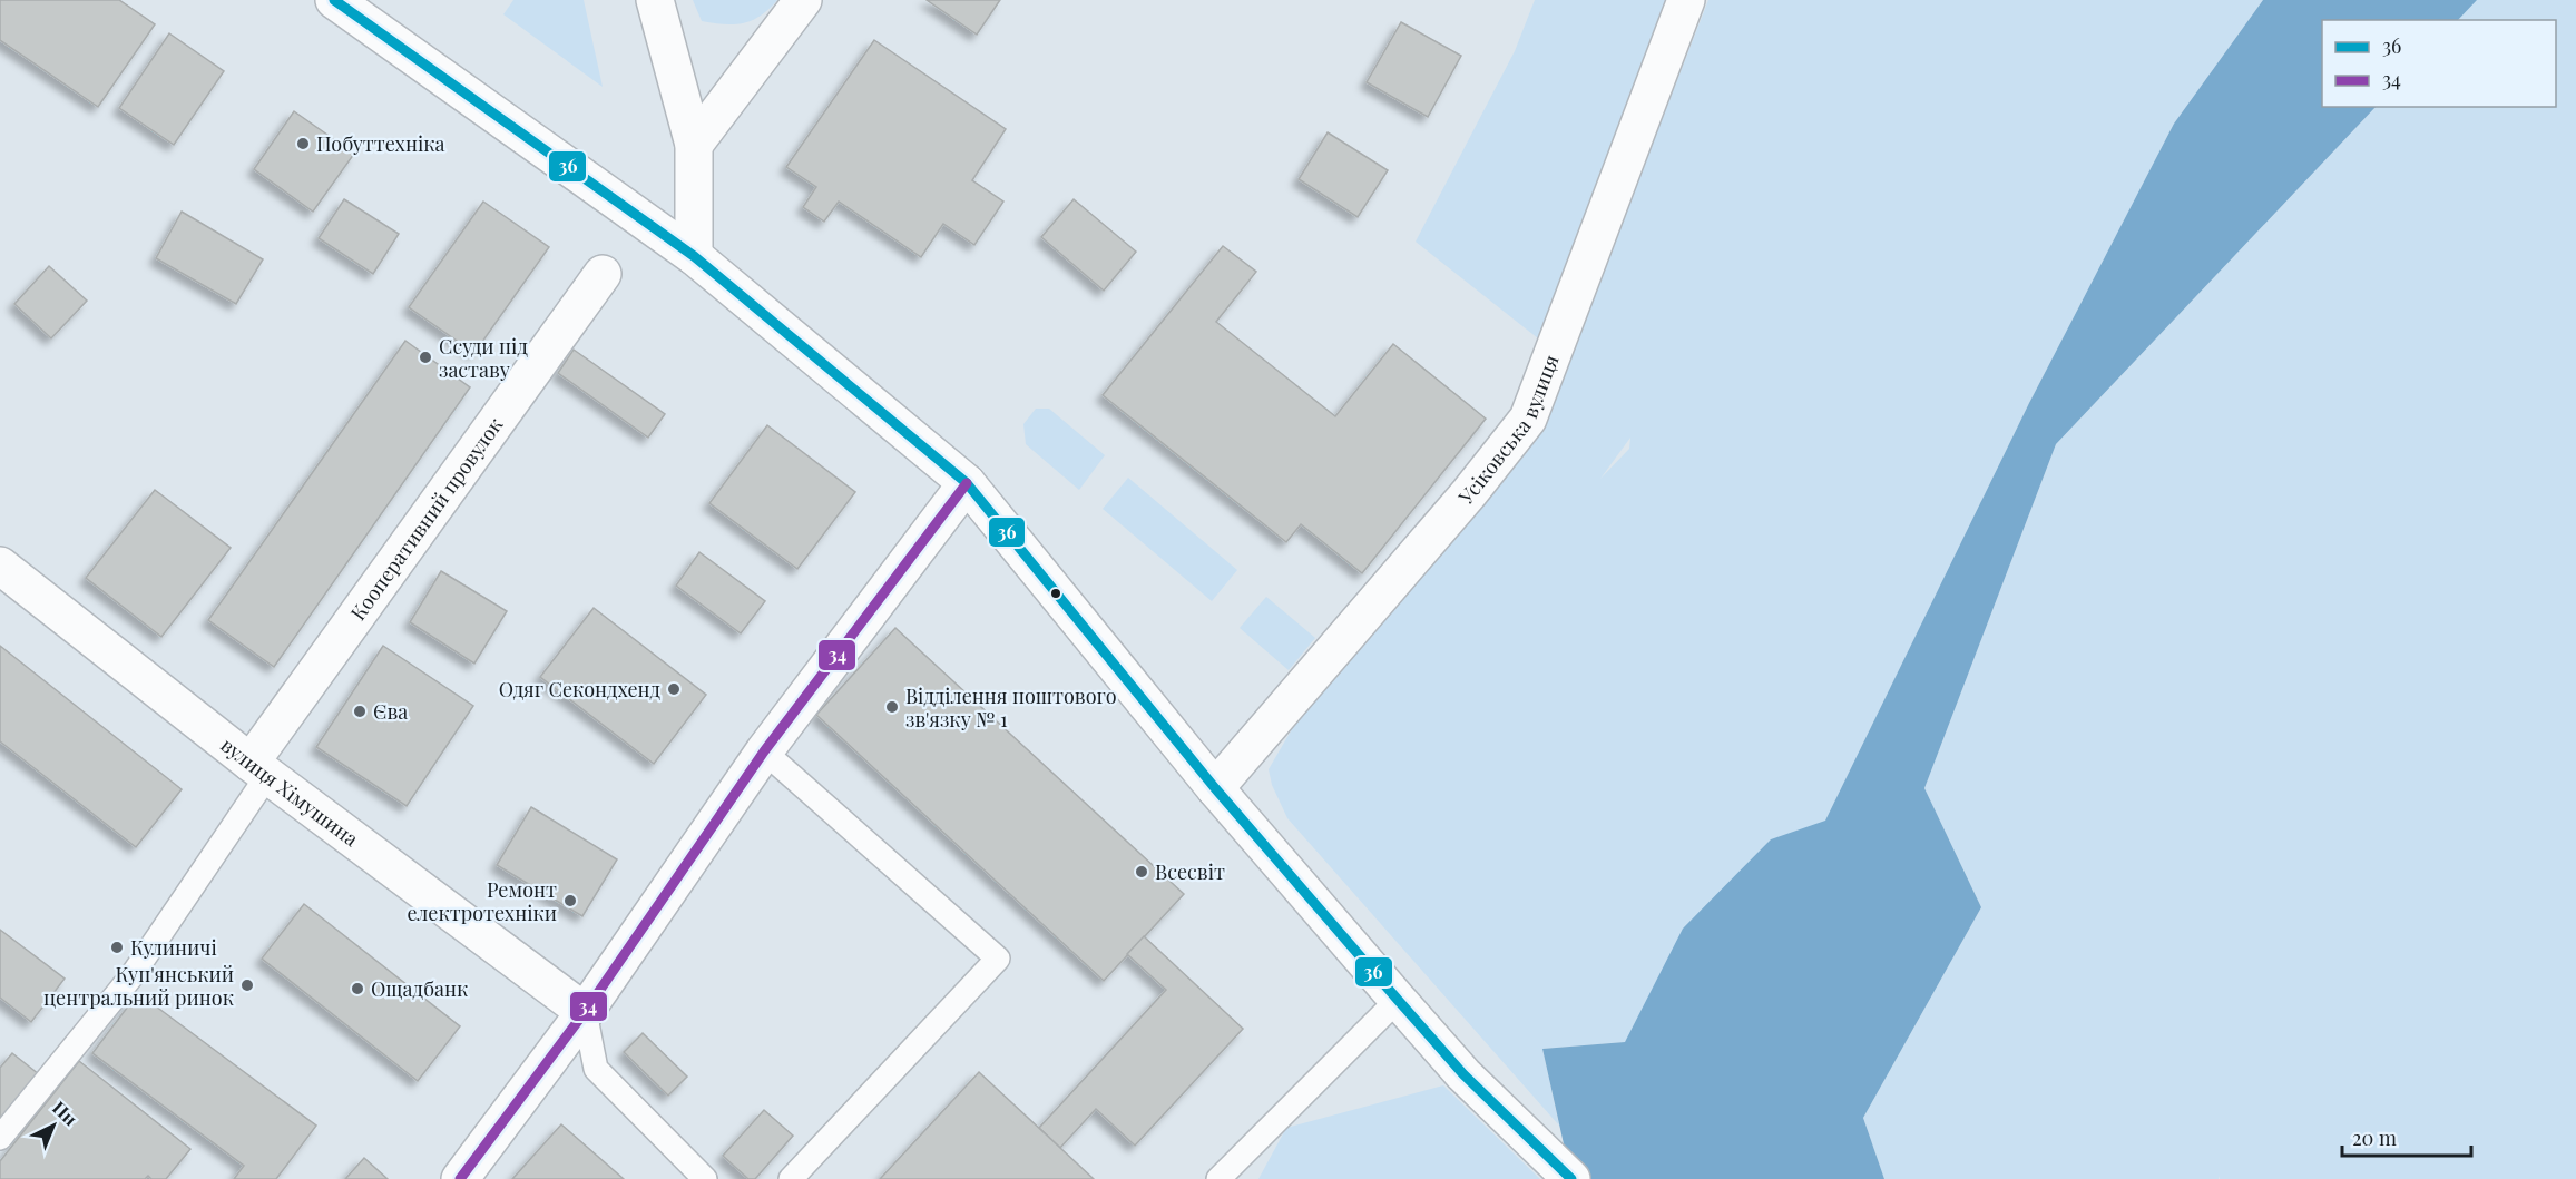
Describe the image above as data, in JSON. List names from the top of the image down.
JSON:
{
  "streets": {
    "street": ["Усіковська вулиця", "Кооперативний провулок", "вулиця Хімушина"]
  },
  "crossings": [
    ["Кооперативний провулок", "вулиця Хімушина"]
  ],
  "places": [
    "Побуттехніка",
    "Ссуди під заставу",
    "Одяг Секондхенд",
    "Відділення поштового зв'язку № 1",
    "Єва",
    "Всесвіт",
    "Ремонт електротехніки",
    "Кулиничі",
    "Куп'янський центральний ринок",
    "Ощадбанк"
  ],
  "lines": ["transit line 36", "transit line 34"],
  "legend": ["36", "34"],
  "scale_bar": "20 m",
  "north": "top right"
}
